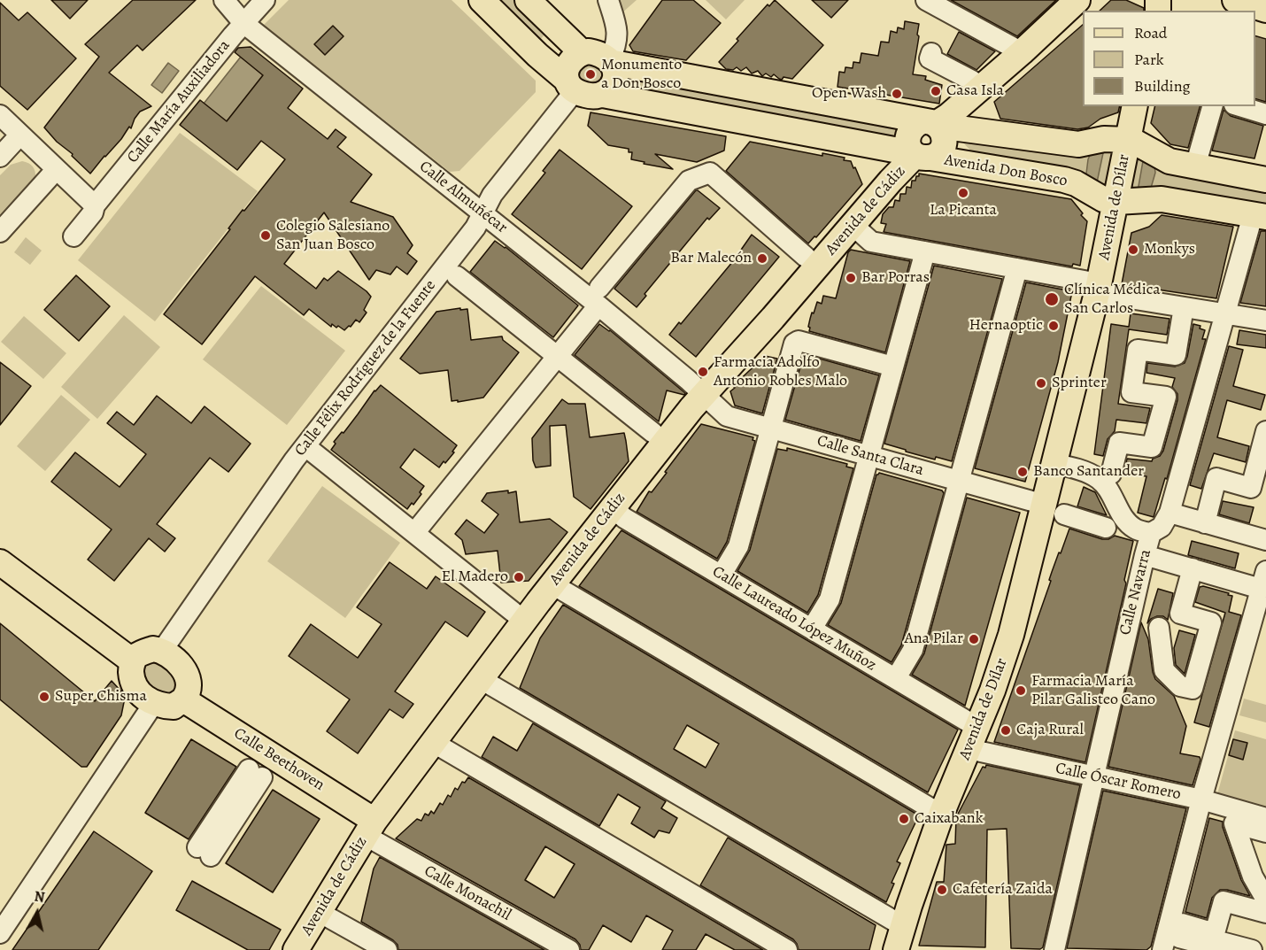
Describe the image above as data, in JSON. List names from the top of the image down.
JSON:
{
  "streets": {
    "main road": [
      "Avenida Don Bosco",
      "Avenida de Dílar",
      "Avenida de Cádiz",
      "Calle Beethoven"
    ],
    "street": [
      "Calle María Auxiliadora",
      "Calle Almuñécar",
      "Calle Félix Rodríguez de la Fuente",
      "Calle Santa Clara",
      "Calle Navarra",
      "Calle Laureado López Muñoz",
      "Calle Óscar Romero",
      "Calle Monachil"
    ]
  },
  "crossings": [
    ["Calle María Auxiliadora", "Calle Almuñécar"],
    ["Avenida Don Bosco", "Avenida de Dílar"],
    ["Avenida Don Bosco", "Avenida de Cádiz"],
    ["Avenida Don Bosco", "Calle Félix Rodríguez de la Fuente"],
    ["Avenida Don Bosco", "Calle Navarra"],
    ["Calle Almuñécar", "Avenida de Cádiz"],
    ["Calle Almuñécar", "Calle Félix Rodríguez de la Fuente"],
    ["Calle Almuñécar", "Calle Santa Clara"],
    ["Avenida de Dílar", "Calle Santa Clara"],
    ["Avenida de Dílar", "Calle Laureado López Muñoz"],
    ["Avenida de Dílar", "Calle Óscar Romero"],
    ["Avenida de Cádiz", "Calle Santa Clara"],
    ["Avenida de Cádiz", "Calle Laureado López Muñoz"],
    ["Avenida de Cádiz", "Calle Beethoven"],
    ["Avenida de Cádiz", "Calle Monachil"],
    ["Calle Félix Rodríguez de la Fuente", "Calle Beethoven"],
    ["Calle Navarra", "Calle Óscar Romero"],
    ["Calle Laureado López Muñoz", "Calle Óscar Romero"],
    ["Calle Beethoven", "Calle Monachil"]
  ],
  "places": [
    "Monumento a Don Bosco",
    "Casa Isla",
    "Open Wash",
    "La Picanta",
    "Colegio Salesiano San Juan Bosco",
    "Monkys",
    "Bar Malecón",
    "Bar Porras",
    "Clínica Médica San Carlos",
    "Hernaoptic",
    "Farmacia Adolfo Antonio Robles Malo",
    "Sprinter",
    "Banco Santander",
    "El Madero",
    "Ana Pilar",
    "Farmacia María Pilar Galisteo Cano",
    "Super Chisma",
    "Caja Rural",
    "Caixabank",
    "Cafetería Zaida"
  ],
  "legend": ["Road", "Park", "Building"],
  "north": "top"
}
